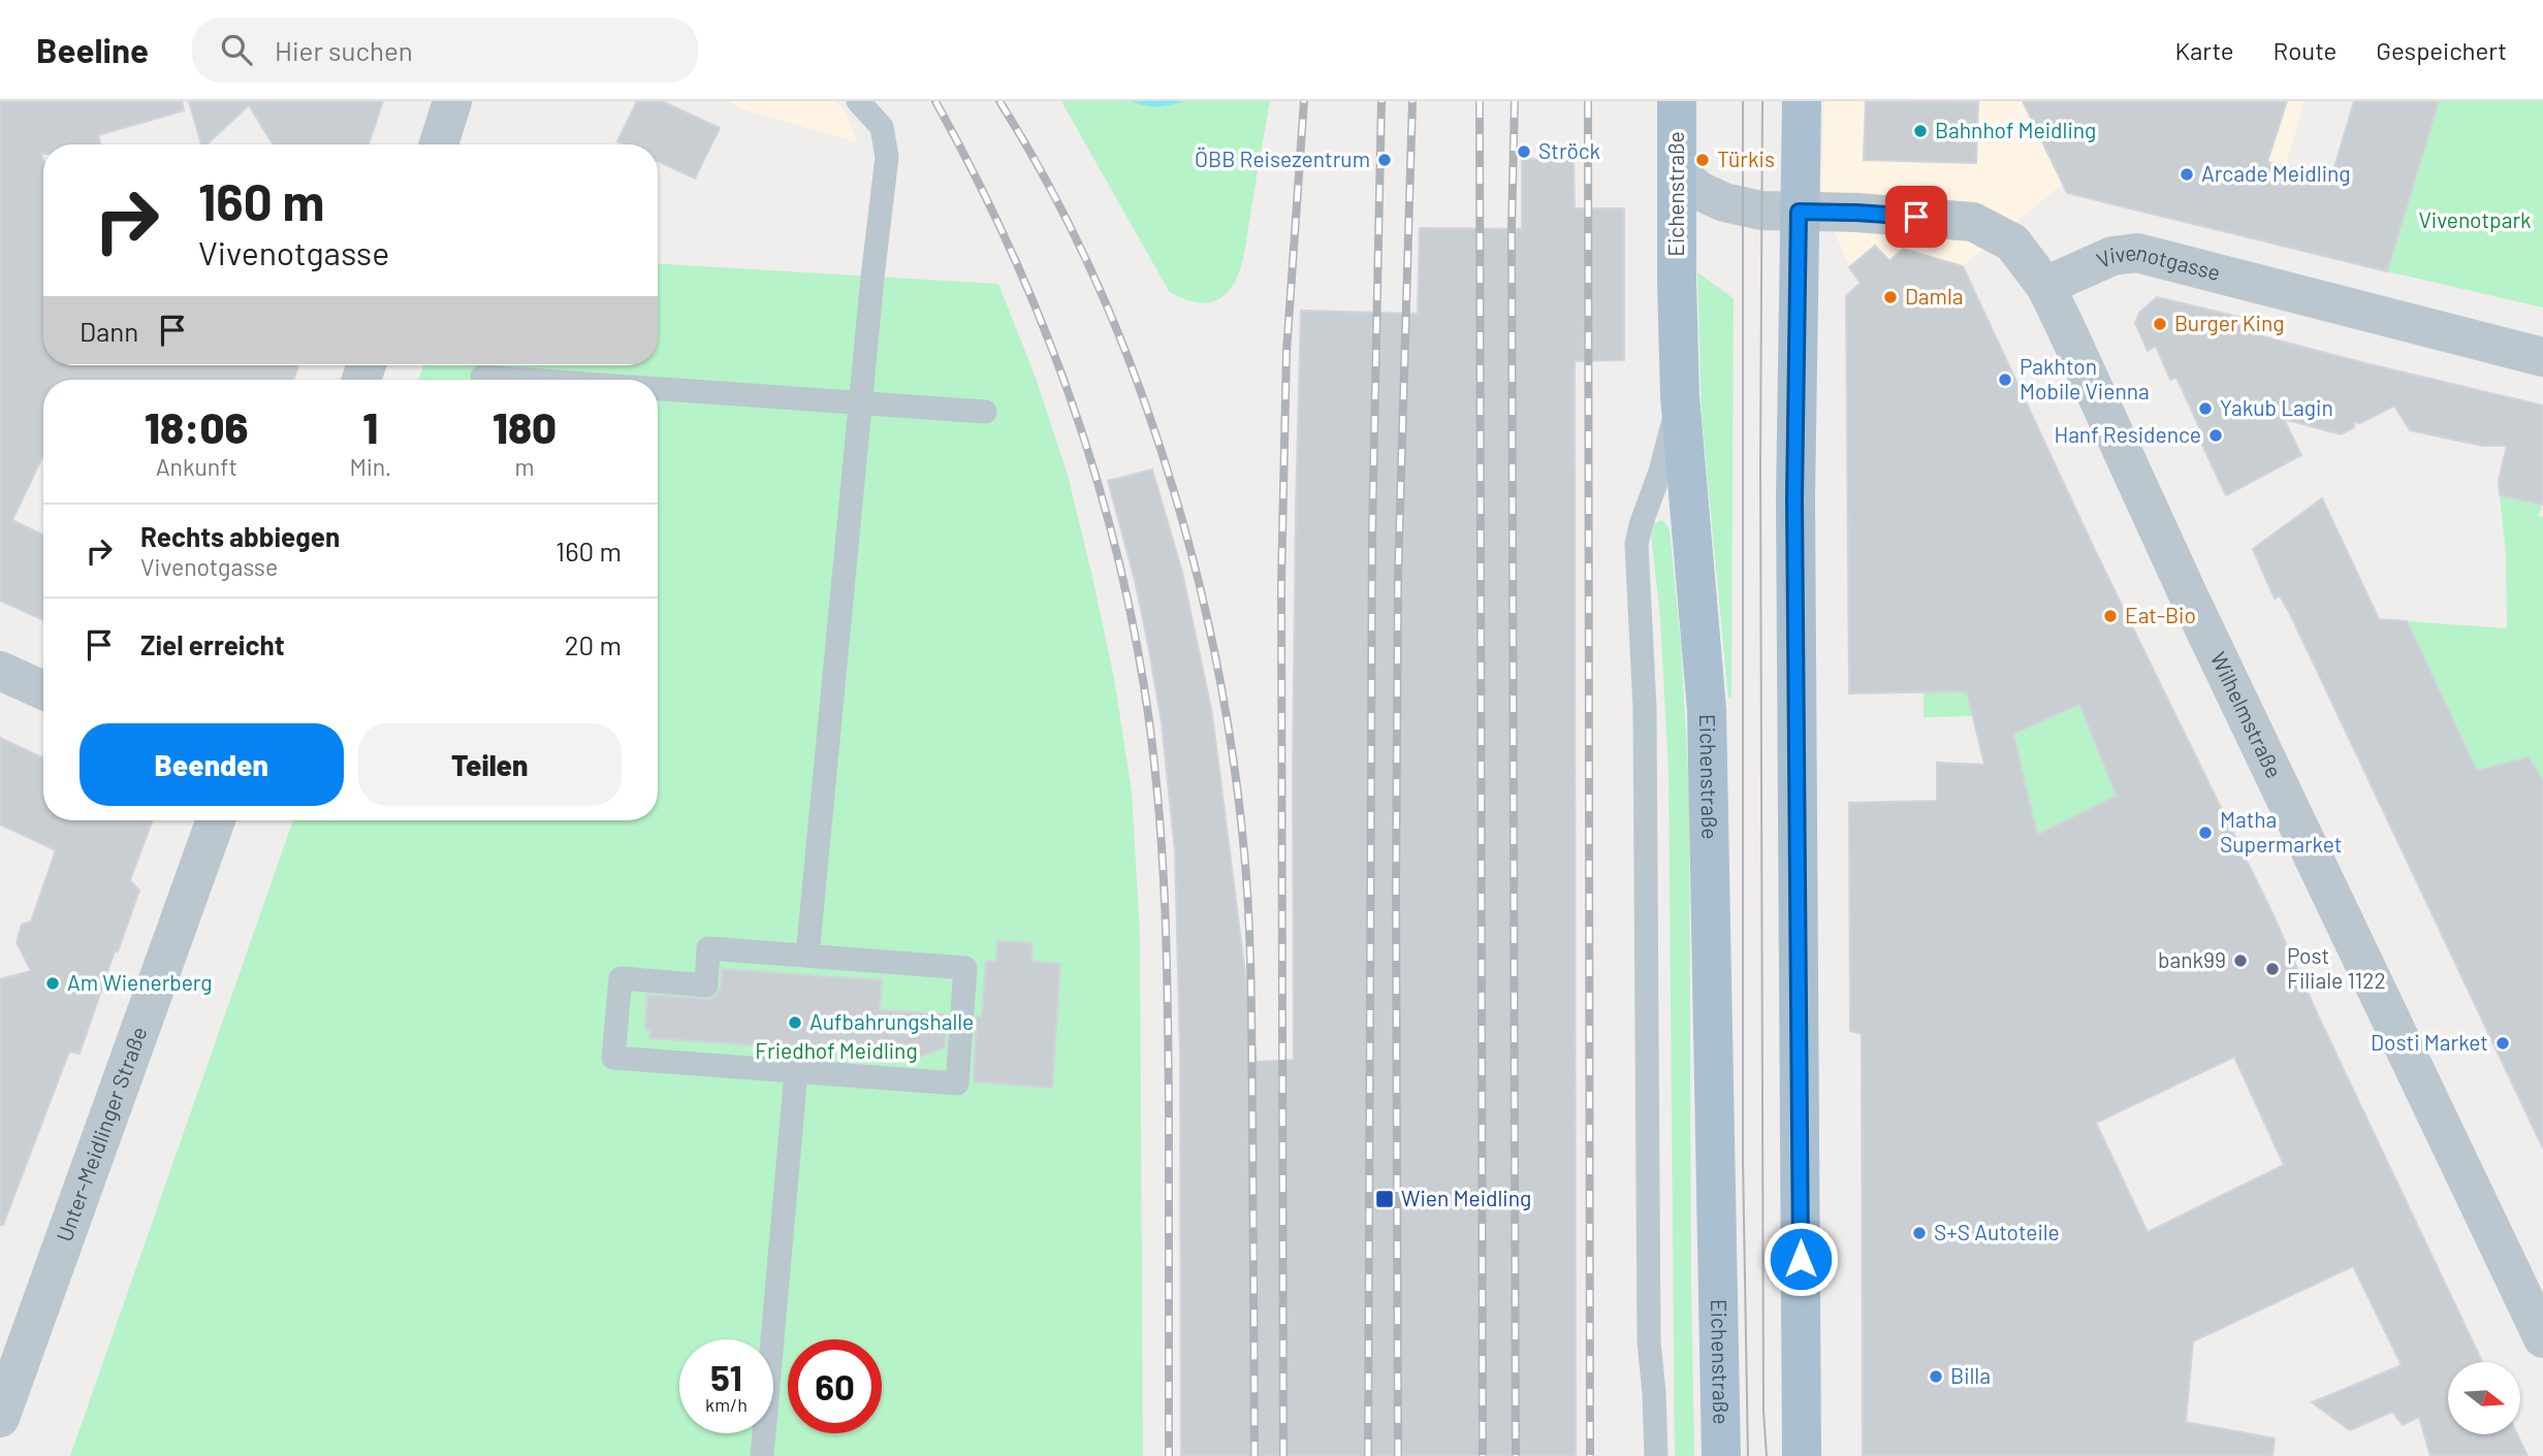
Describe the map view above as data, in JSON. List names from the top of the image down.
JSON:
{
  "streets": {
    "main road": ["Eichenstraße"],
    "street": ["Vivenotgasse", "Wilhelmstraße", "Unter-Meidlinger Straße"]
  },
  "crossings": [
    ["Vivenotgasse", "Wilhelmstraße"]
  ],
  "parks": ["Vivenotpark", "Friedhof Meidling"],
  "places": {
    "other": [
      "Bahnhof Meidling",
      "Ströck",
      "ÖBB Reisezentrum",
      "Türkis",
      "Arcade Meidling",
      "Damla",
      "Burger King",
      "Pakhton Mobile Vienna",
      "Yakub Lagin",
      "Hanf Residence",
      "Eat-Bio",
      "Matha Supermarket",
      "bank99",
      "Post Filiale 1122",
      "Am Wienerberg",
      "Aufbahrungshalle",
      "Dosti Market",
      "S+S Autoteile",
      "Billa"
    ],
    "transit": ["Wien Meidling"]
  },
  "north": "right",
  "page": {
    "header": "Beeline",
    "search": "Hier suchen",
    "nav": ["Karte", "Route", "Gespeichert"],
    "turn": ["160 m", "Vivenotgasse"],
    "then": "Dann",
    "eta": [
      "18:06",
      "Ankunft",
      "1",
      "Min.",
      "180",
      "m"
    ],
    "list": [
      {
        "name": "Rechts abbiegen",
        "note": "Vivenotgasse",
        "value": "160 m"
      },
      {
        "name": "Ziel erreicht",
        "value": "20 m"
      }
    ],
    "buttons": ["Beenden", "Teilen"],
    "speed": "51 km/h",
    "limit": "60"
  }
}
